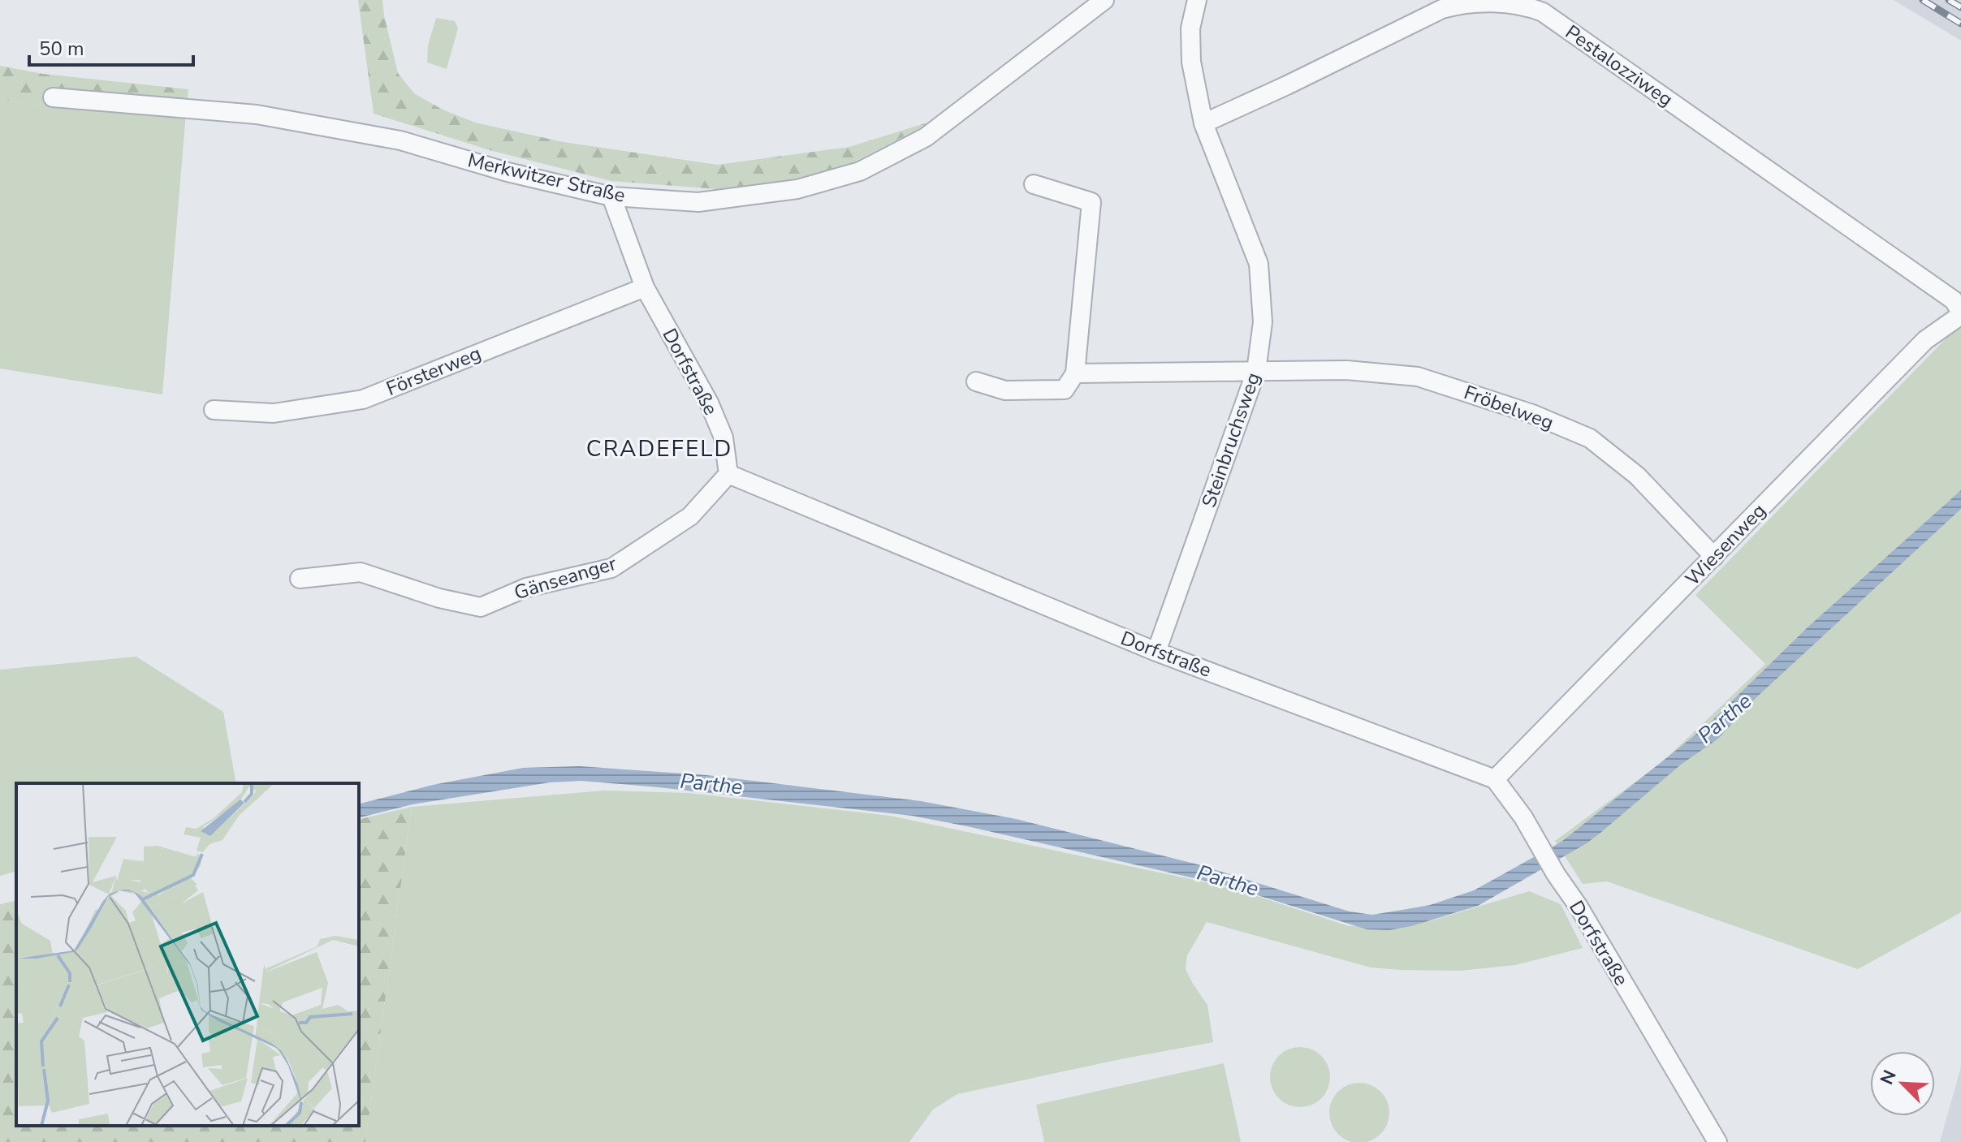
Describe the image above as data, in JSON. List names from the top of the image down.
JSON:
{
  "streets": {
    "street": [
      "Pestalozziweg",
      "Merkwitzer Straße",
      "Försterweg",
      "Dorfstraße",
      "Fröbelweg",
      "Steinbruchsweg",
      "Wiesenweg",
      "Gänseanger"
    ]
  },
  "crossings": [
    ["Pestalozziweg", "Steinbruchsweg"],
    ["Pestalozziweg", "Wiesenweg"],
    ["Merkwitzer Straße", "Dorfstraße"],
    ["Försterweg", "Dorfstraße"],
    ["Dorfstraße", "Steinbruchsweg"],
    ["Dorfstraße", "Wiesenweg"],
    ["Dorfstraße", "Gänseanger"],
    ["Fröbelweg", "Steinbruchsweg"],
    ["Fröbelweg", "Wiesenweg"]
  ],
  "districts": ["CRADEFELD"],
  "water": ["Parthe"],
  "scale_bar": "50 m",
  "north": "top left"
}
